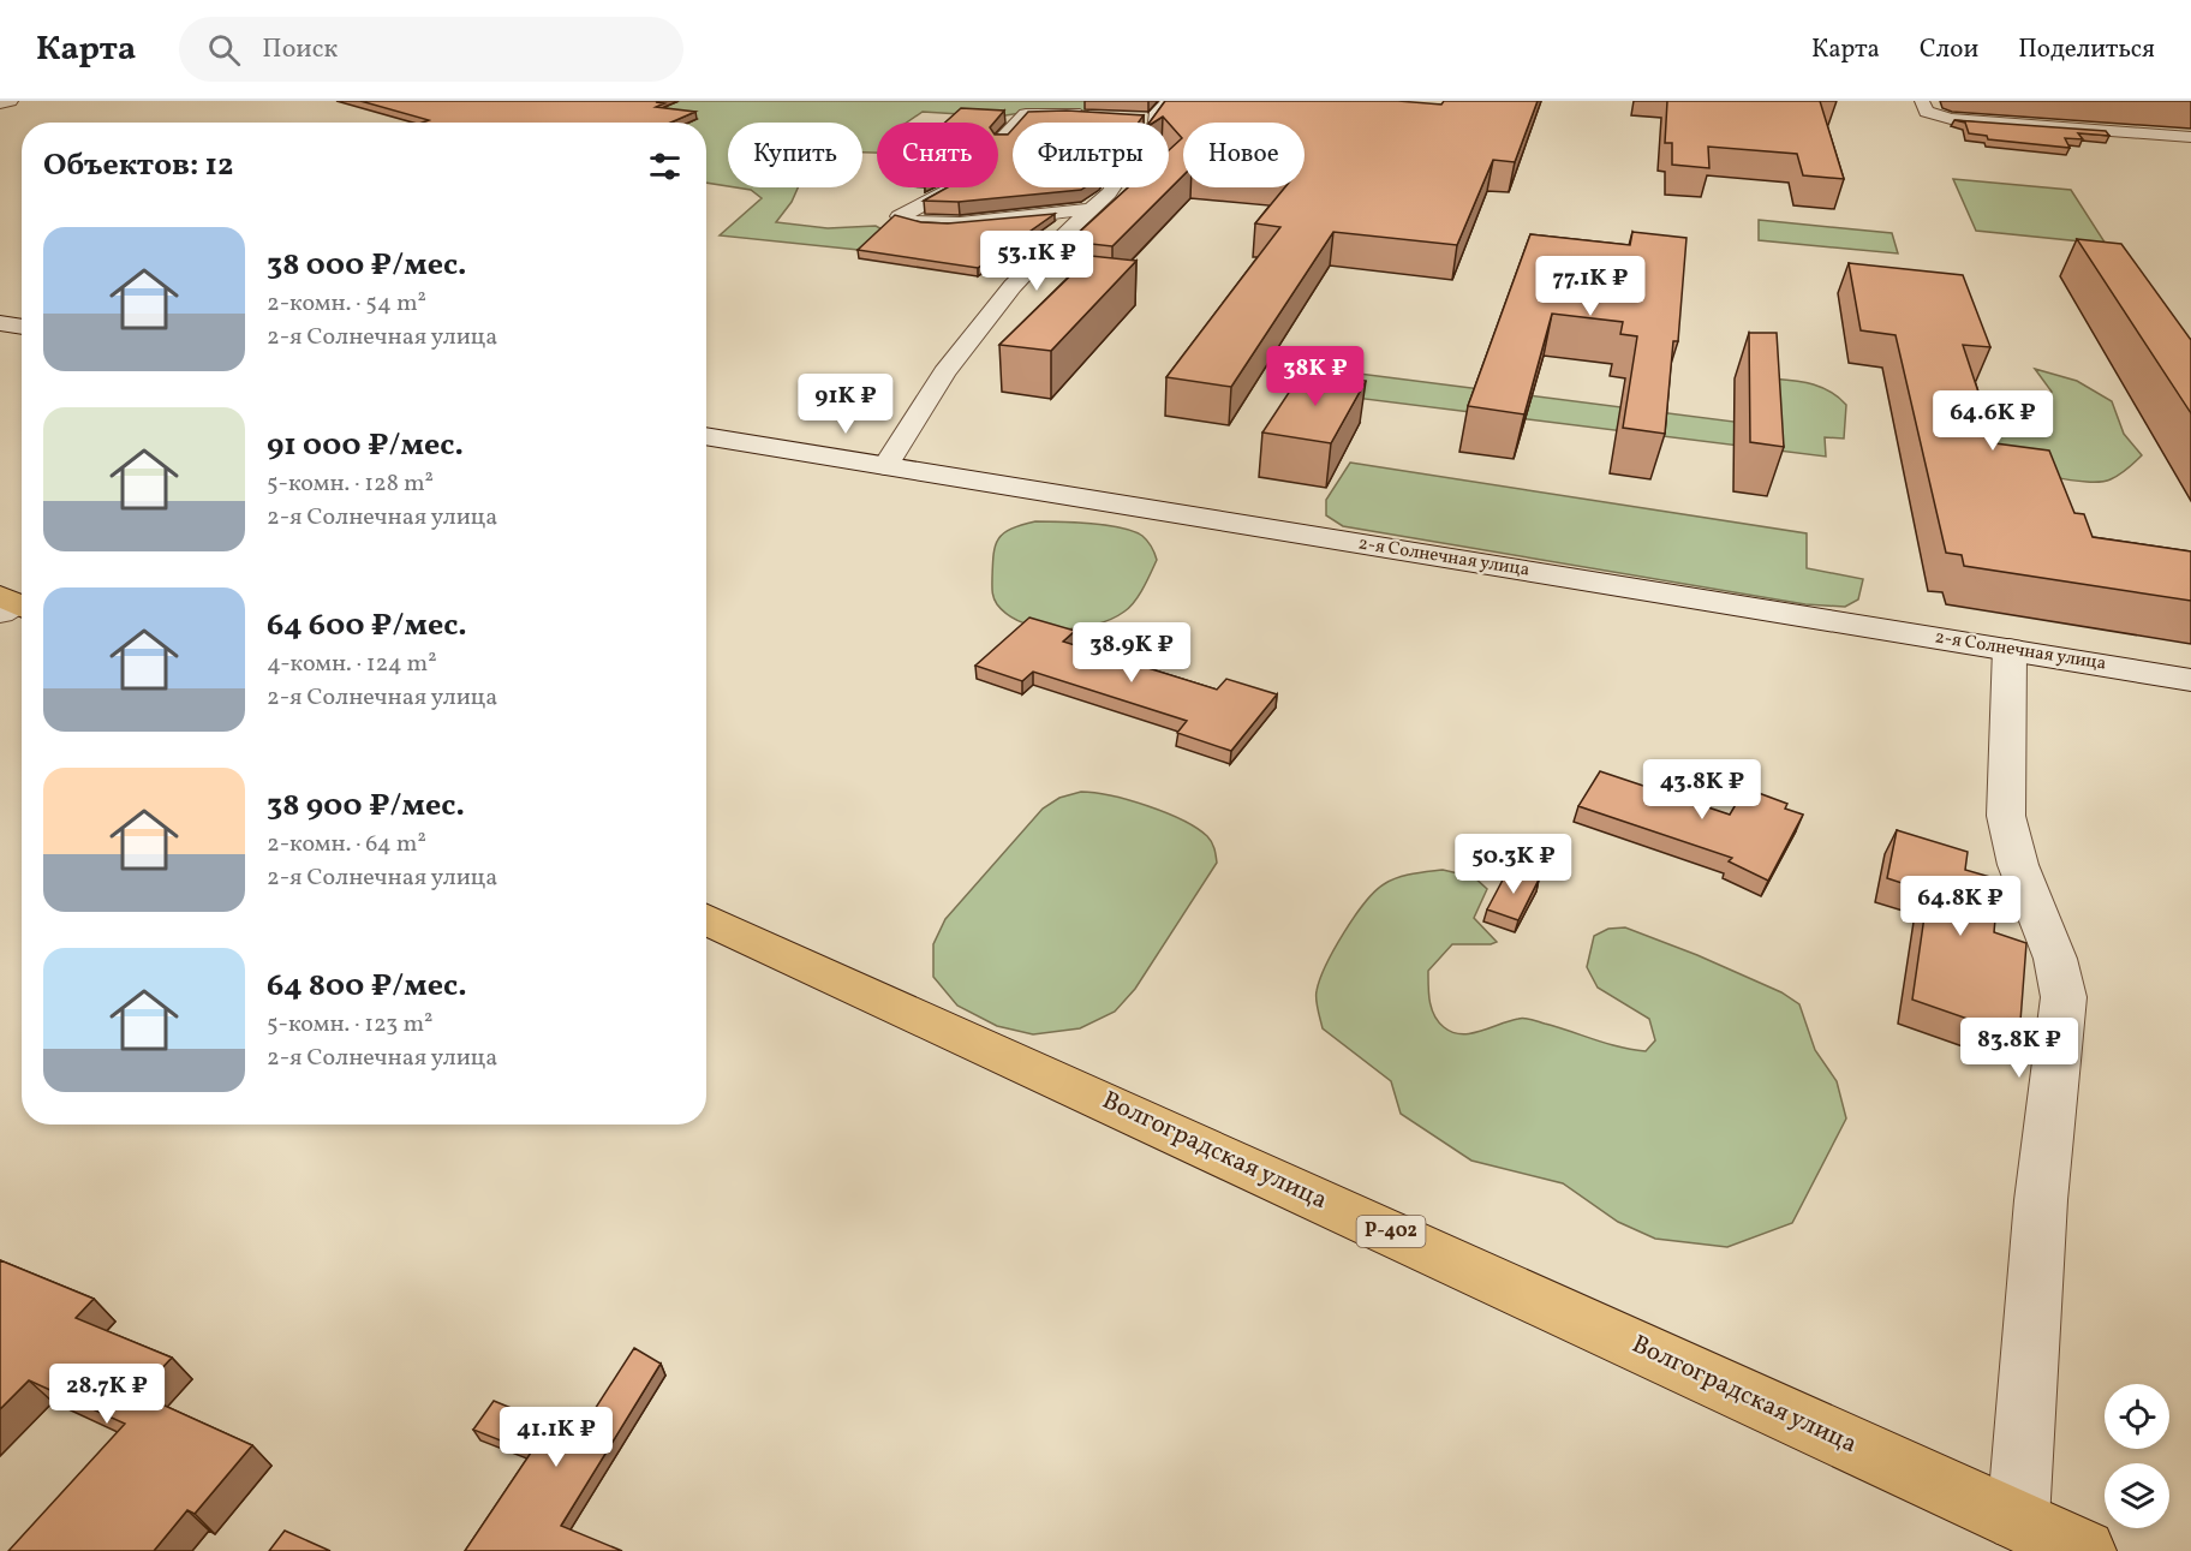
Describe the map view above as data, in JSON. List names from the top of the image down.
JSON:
{
  "streets": {
    "main road": ["Волгоградская улица", "Р-402"],
    "street": ["2-я Солнечная улица"]
  },
  "page": {
    "header": "Карта",
    "search": "Поиск",
    "nav": ["Карта", "Слои", "Поделиться"],
    "chip": [
      "Купить",
      "Снять",
      "Фильтры",
      "Новое"
    ],
    "heading": "Объектов: 12",
    "list": [
      {
        "name": "38 000 ₽/мес.",
        "note": "2-комн. · 54 m² · 2-я Солнечная улица"
      },
      {
        "name": "91 000 ₽/мес.",
        "note": "5-комн. · 128 m² · 2-я Солнечная улица"
      },
      {
        "name": "64 600 ₽/мес.",
        "note": "4-комн. · 124 m² · 2-я Солнечная улица"
      },
      {
        "name": "38 900 ₽/мес.",
        "note": "2-комн. · 64 m² · 2-я Солнечная улица"
      },
      {
        "name": "64 800 ₽/мес.",
        "note": "5-комн. · 123 m² · 2-я Солнечная улица"
      }
    ],
    "price": [
      "53.1K ₽",
      "77.1K ₽",
      "38K ₽",
      "91K ₽",
      "64.6K ₽",
      "38.9K ₽",
      "43.8K ₽",
      "50.3K ₽",
      "64.8K ₽",
      "83.8K ₽",
      "28.7K ₽",
      "41.1K ₽"
    ]
  }
}
